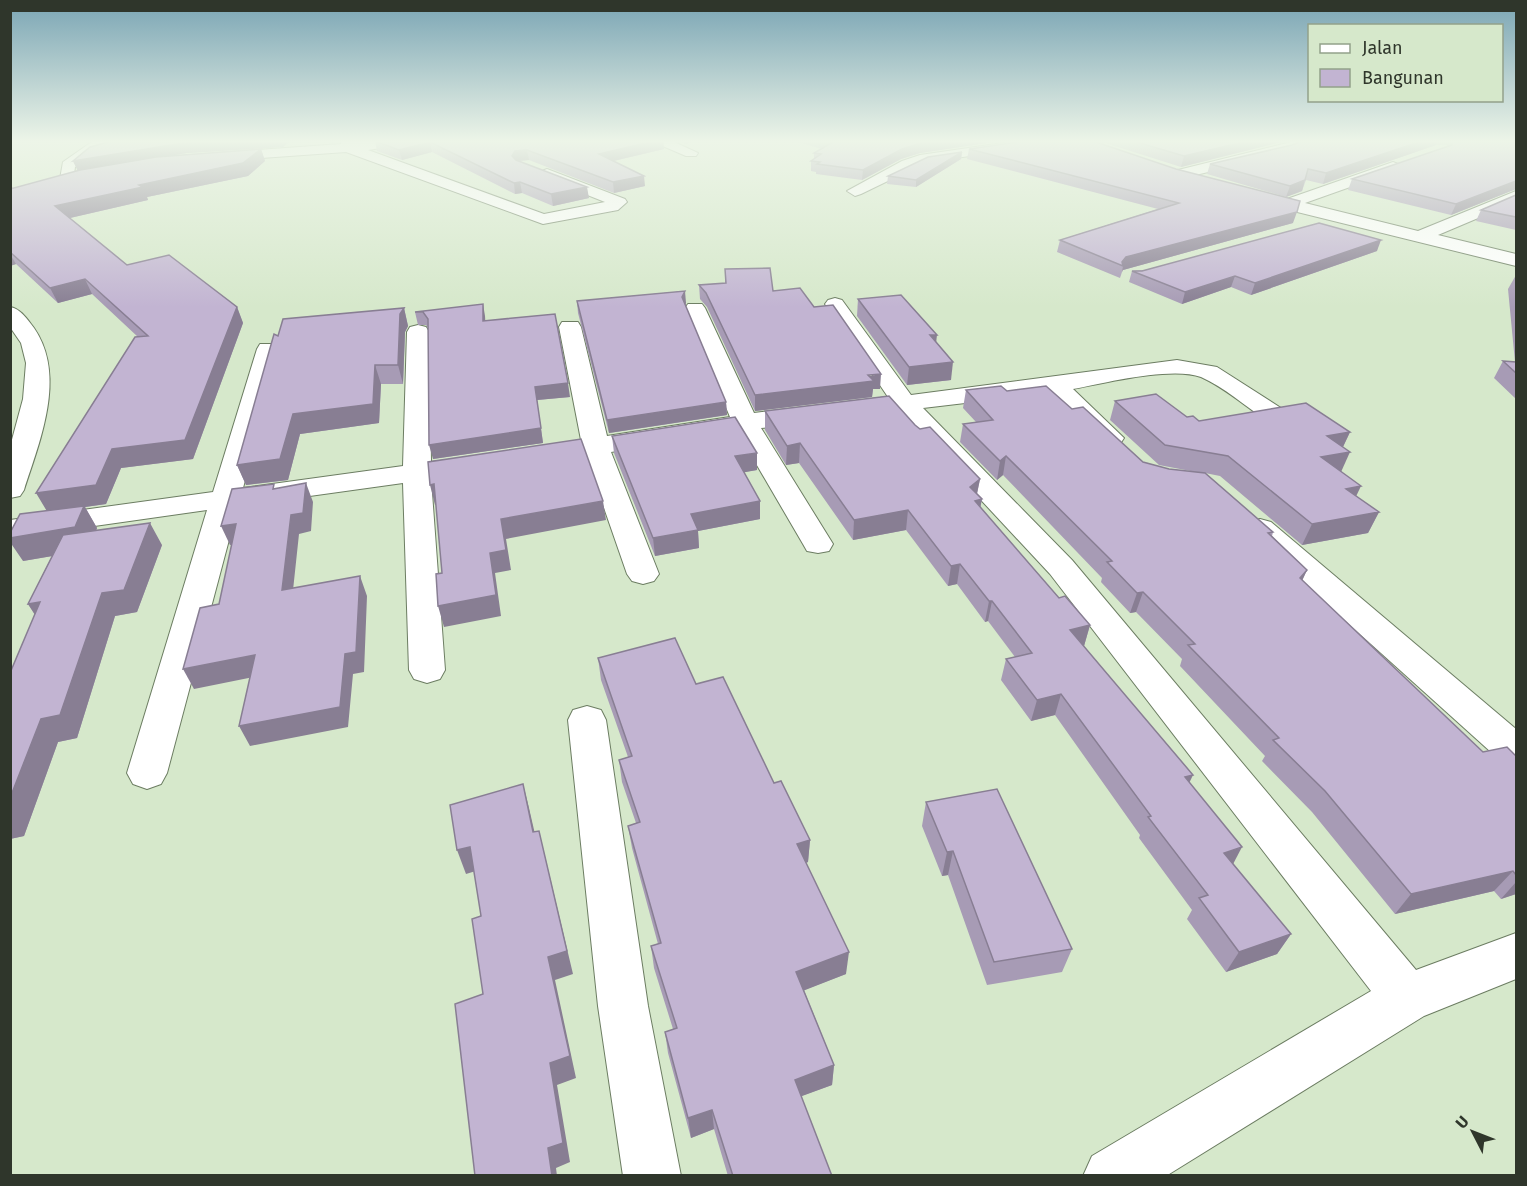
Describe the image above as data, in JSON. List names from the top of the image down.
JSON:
{
  "legend": ["Jalan", "Bangunan"],
  "north": "top left"
}
